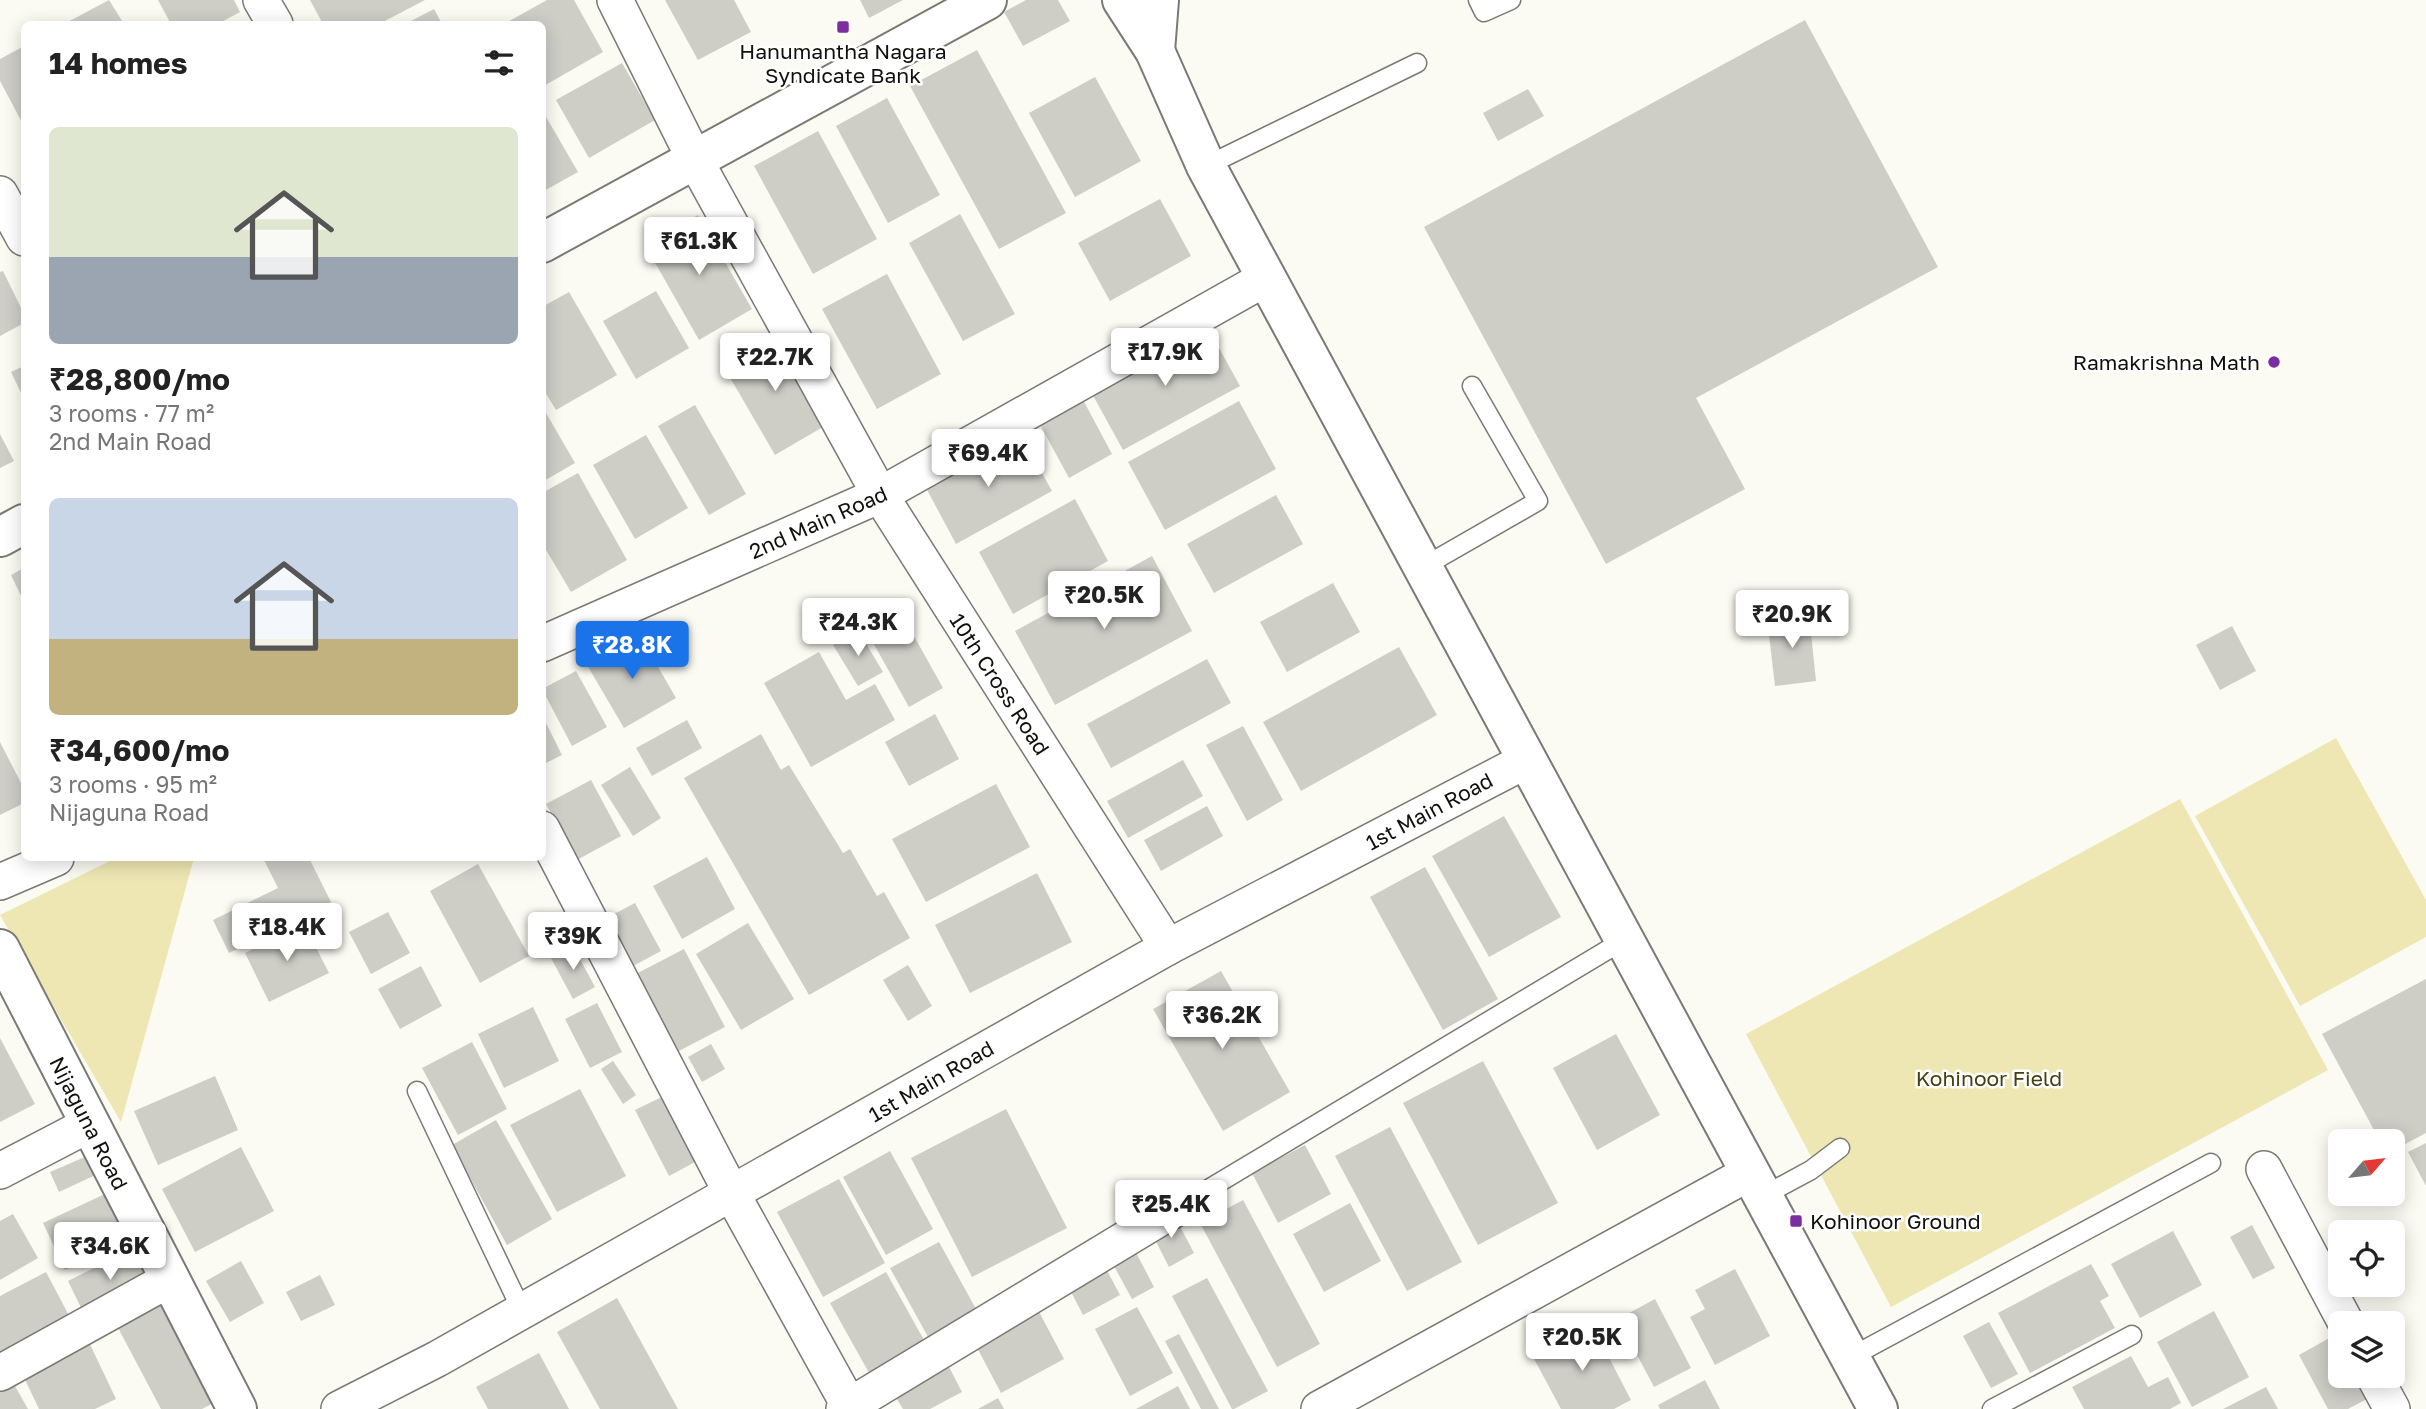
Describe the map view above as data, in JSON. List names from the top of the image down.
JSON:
{
  "streets": {
    "main road": ["Nijaguna Road"],
    "street": ["2nd Main Road", "10th Cross Road", "1st Main Road"]
  },
  "crossings": [
    ["2nd Main Road", "10th Cross Road"],
    ["10th Cross Road", "1st Main Road"]
  ],
  "parks": ["Kohinoor Field"],
  "places": {
    "transit": ["Hanumantha Nagara Syndicate Bank", "Kohinoor Ground"],
    "other": ["Ramakrishna Math"]
  },
  "north": "top right",
  "page": {
    "heading": "14 homes",
    "list": [
      {
        "name": "₹28,800/mo",
        "note": "3 rooms · 77 m² · 2nd Main Road"
      },
      {
        "name": "₹34,600/mo",
        "note": "3 rooms · 95 m² · Nijaguna Road"
      }
    ],
    "price": [
      "₹61.3K",
      "₹17.9K",
      "₹22.7K",
      "₹69.4K",
      "₹20.5K",
      "₹20.9K",
      "₹24.3K",
      "₹28.8K",
      "₹18.4K",
      "₹39K",
      "₹36.2K",
      "₹25.4K",
      "₹34.6K",
      "₹20.5K"
    ]
  }
}
